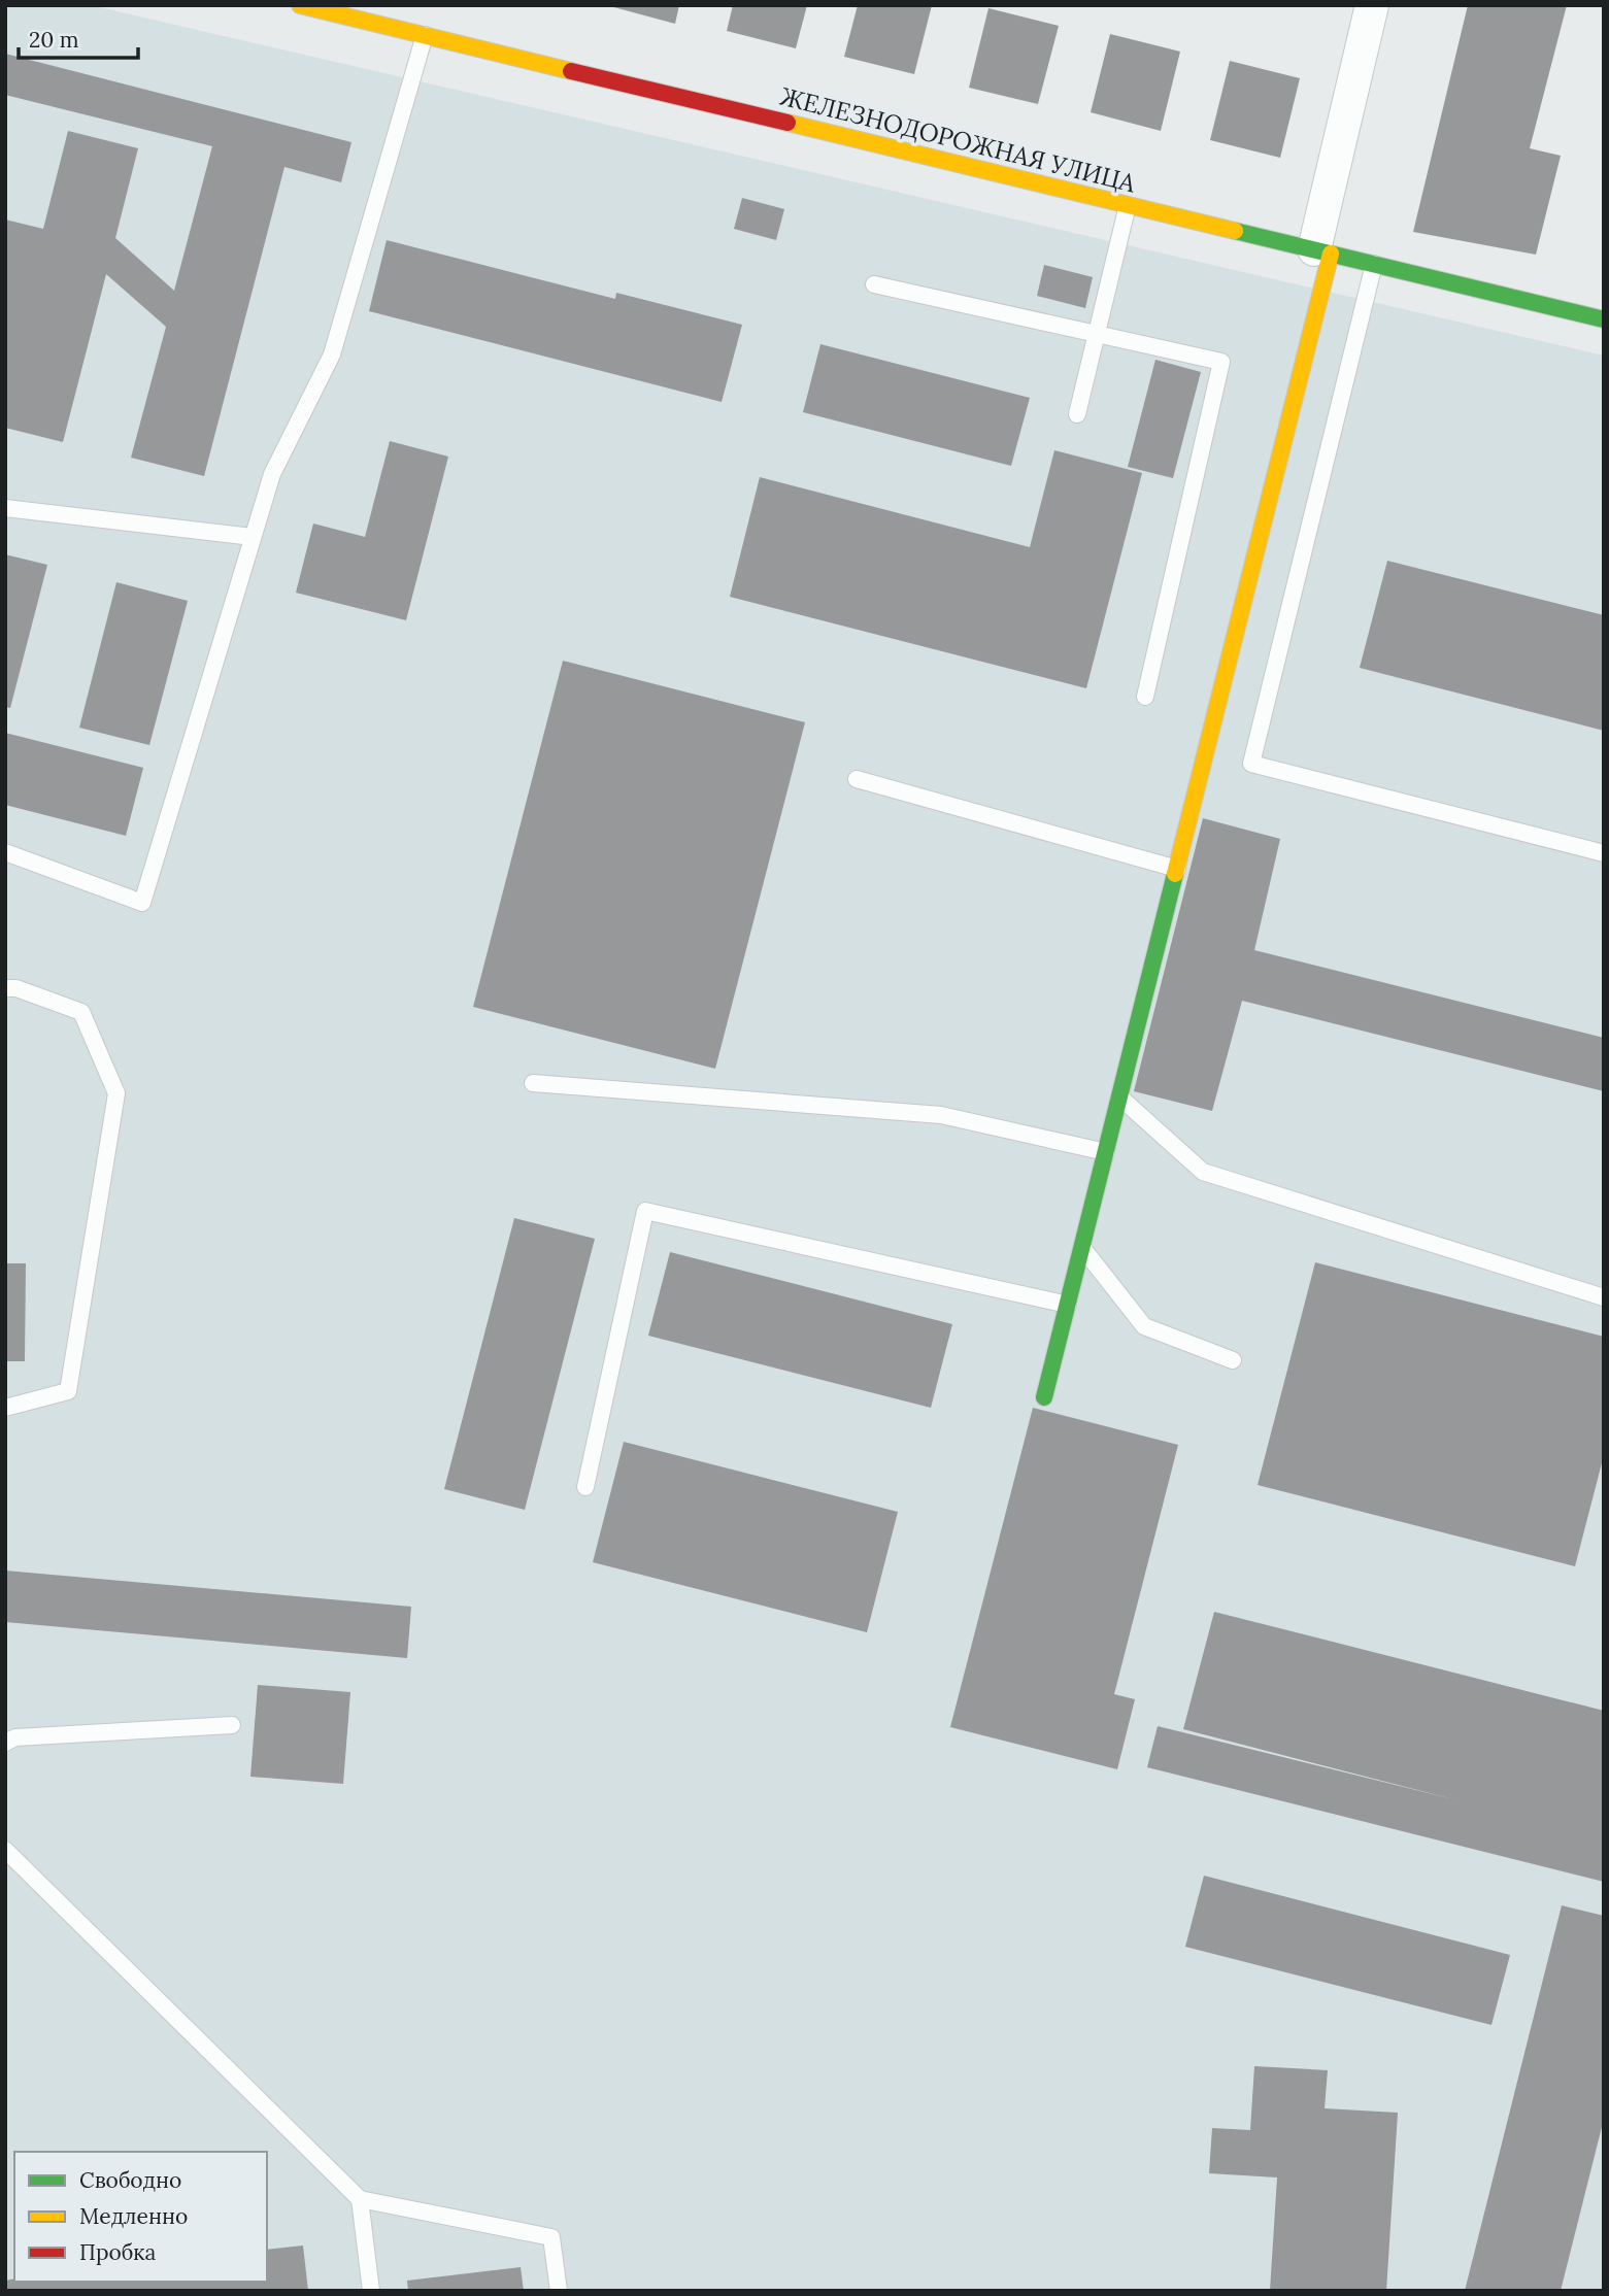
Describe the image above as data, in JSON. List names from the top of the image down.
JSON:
{
  "streets": {
    "street": ["ЖЕЛЕЗНОДОРОЖНАЯ УЛИЦА"]
  },
  "legend": ["Свободно", "Медленно", "Пробка"],
  "scale_bar": "20 m"
}
